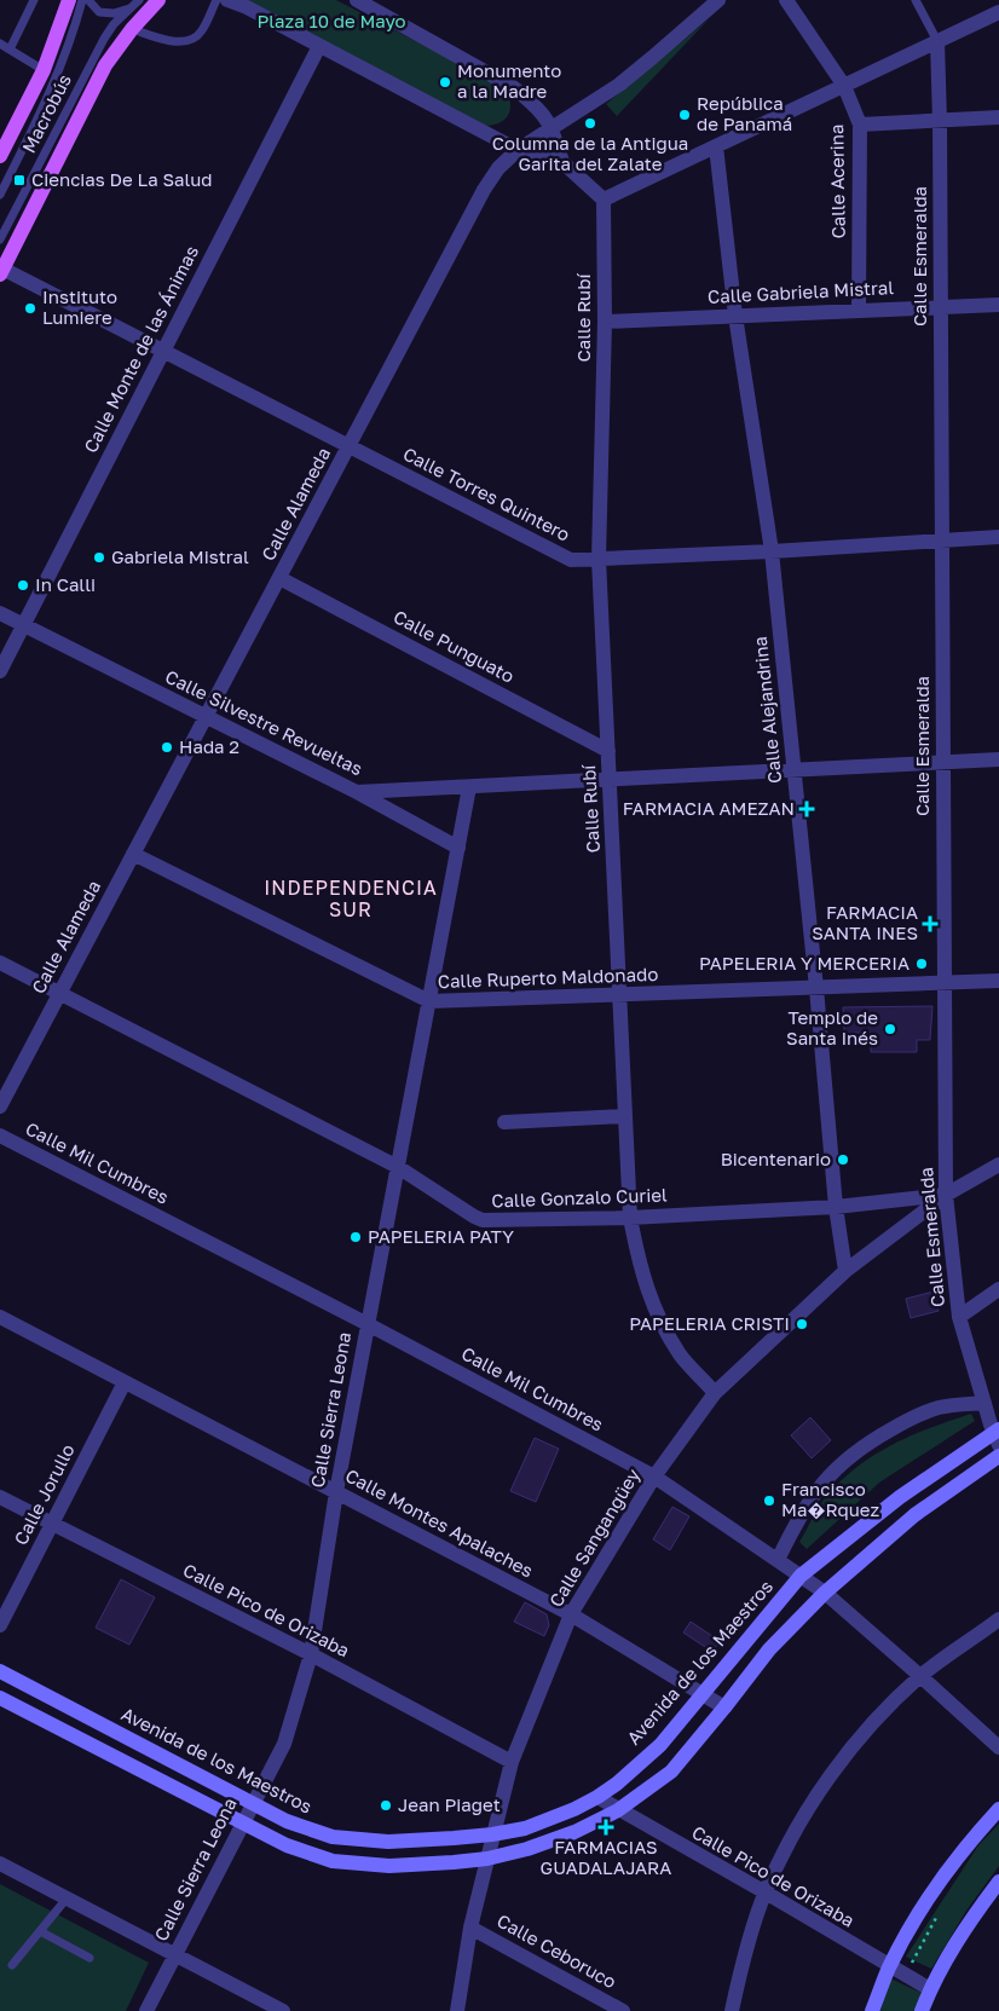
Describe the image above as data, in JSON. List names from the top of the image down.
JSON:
{
  "streets": {
    "street": [
      "Calle Acerina",
      "Calle Esmeralda",
      "Calle Gabriela Mistral",
      "Calle Rubí",
      "Calle Monte de las Ánimas",
      "Calle Torres Quintero",
      "Calle Alameda",
      "Calle Punguato",
      "Calle Alejandrina",
      "Calle Silvestre Revueltas",
      "Calle Ruperto Maldonado",
      "Calle Mil Cumbres",
      "Calle Gonzalo Curiel",
      "Calle Sierra Leona",
      "Calle Jorullo",
      "Calle Montes Apalaches",
      "Calle Sangangüey",
      "Calle Pico de Orizaba",
      "Avenida de los Maestros",
      "Calle Ceboruco"
    ],
    "lane": ["Macrobús"]
  },
  "crossings": [
    ["Calle Acerina", "Calle Gabriela Mistral"],
    ["Calle Esmeralda", "Calle Gabriela Mistral"],
    ["Calle Esmeralda", "Calle Torres Quintero"],
    ["Calle Esmeralda", "Calle Silvestre Revueltas"],
    ["Calle Esmeralda", "Calle Ruperto Maldonado"],
    ["Calle Esmeralda", "Calle Gonzalo Curiel"],
    ["Calle Esmeralda", "Calle Sangangüey"],
    ["Calle Esmeralda", "Avenida de los Maestros"],
    ["Calle Gabriela Mistral", "Calle Rubí"],
    ["Calle Gabriela Mistral", "Calle Alejandrina"],
    ["Calle Rubí", "Calle Torres Quintero"],
    ["Calle Rubí", "Calle Punguato"],
    ["Calle Rubí", "Calle Silvestre Revueltas"],
    ["Calle Rubí", "Calle Ruperto Maldonado"],
    ["Calle Rubí", "Calle Gonzalo Curiel"],
    ["Calle Rubí", "Calle Sangangüey"],
    ["Calle Monte de las Ánimas", "Calle Torres Quintero"],
    ["Calle Monte de las Ánimas", "Calle Silvestre Revueltas"],
    ["Calle Torres Quintero", "Calle Alameda"],
    ["Calle Torres Quintero", "Calle Alejandrina"],
    ["Calle Alameda", "Calle Punguato"],
    ["Calle Alameda", "Calle Silvestre Revueltas"],
    ["Calle Alameda", "Calle Ruperto Maldonado"],
    ["Calle Alameda", "Calle Gonzalo Curiel"],
    ["Calle Alejandrina", "Calle Silvestre Revueltas"],
    ["Calle Alejandrina", "Calle Ruperto Maldonado"],
    ["Calle Alejandrina", "Calle Gonzalo Curiel"],
    ["Calle Alejandrina", "Calle Sangangüey"],
    ["Calle Silvestre Revueltas", "Calle Sierra Leona"],
    ["Calle Ruperto Maldonado", "Calle Sierra Leona"],
    ["Calle Mil Cumbres", "Calle Sierra Leona"],
    ["Calle Mil Cumbres", "Calle Sangangüey"],
    ["Calle Mil Cumbres", "Avenida de los Maestros"],
    ["Calle Gonzalo Curiel", "Calle Sierra Leona"],
    ["Calle Gonzalo Curiel", "Calle Sangangüey"],
    ["Calle Sierra Leona", "Calle Montes Apalaches"],
    ["Calle Sierra Leona", "Calle Pico de Orizaba"],
    ["Calle Sierra Leona", "Avenida de los Maestros"],
    ["Calle Jorullo", "Calle Montes Apalaches"],
    ["Calle Jorullo", "Calle Pico de Orizaba"],
    ["Calle Montes Apalaches", "Calle Sangangüey"],
    ["Calle Montes Apalaches", "Avenida de los Maestros"],
    ["Calle Sangangüey", "Calle Pico de Orizaba"],
    ["Calle Sangangüey", "Avenida de los Maestros"],
    ["Calle Sangangüey", "Calle Ceboruco"],
    ["Calle Pico de Orizaba", "Avenida de los Maestros"]
  ],
  "districts": ["INDEPENDENCIA SUR"],
  "parks": ["Plaza 10 de Mayo"],
  "places": {
    "other": [
      "Monumento a la Madre",
      "República de Panamá",
      "Columna de la Antigua Garita del Zalate",
      "Instituto Lumiere",
      "Gabriela Mistral",
      "In Calli",
      "Hada 2",
      "PAPELERIA Y MERCERIA",
      "Templo de Santa Inés",
      "Bicentenario",
      "PAPELERIA PATY",
      "PAPELERIA CRISTI",
      "Francisco Ma�Rquez",
      "Jean Piaget"
    ],
    "transit": ["Ciencias De La Salud"],
    "health": ["FARMACIA AMEZAN", "FARMACIA SANTA INES", "FARMACIAS GUADALAJARA"]
  }
}
